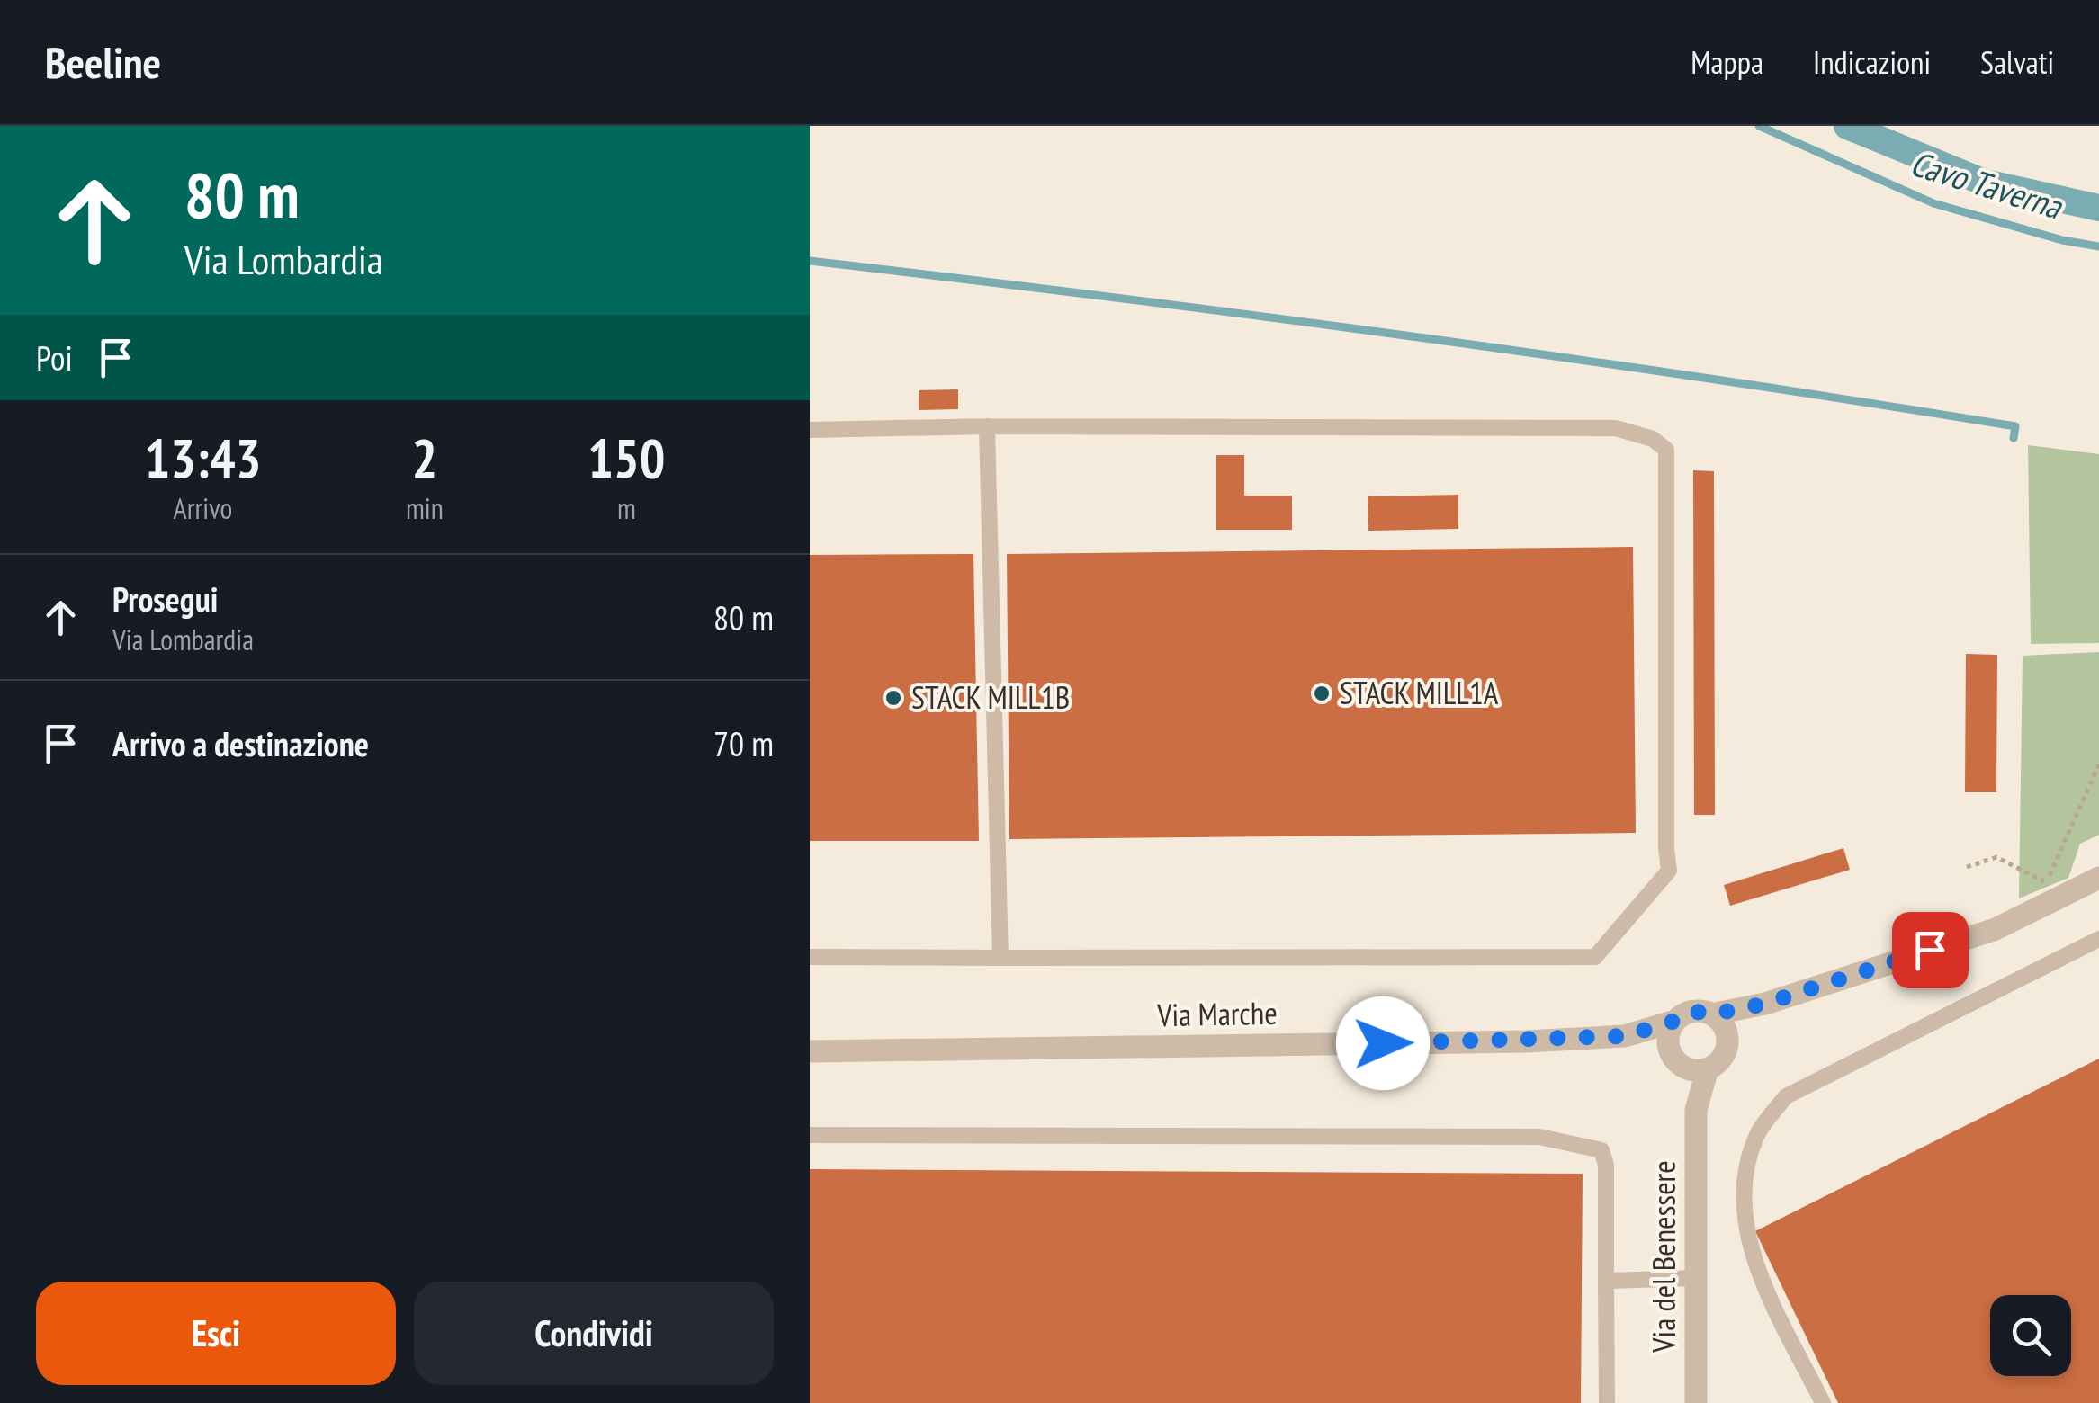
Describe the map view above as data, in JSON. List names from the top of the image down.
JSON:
{
  "streets": {
    "street": ["Via Marche", "Via del Benessere"]
  },
  "crossings": [
    ["Via Marche", "Via del Benessere"]
  ],
  "water": ["Cavo Taverna"],
  "places": ["STACK MILL1A", "STACK MILL1B"],
  "page": {
    "header": "Beeline",
    "nav": ["Mappa", "Indicazioni", "Salvati"],
    "turn": ["80 m", "Via Lombardia"],
    "then": "Poi",
    "eta": [
      "13:43",
      "Arrivo",
      "2",
      "min",
      "150",
      "m"
    ],
    "list": [
      {
        "name": "Prosegui",
        "note": "Via Lombardia",
        "value": "80 m"
      },
      {
        "name": "Arrivo a destinazione",
        "value": "70 m"
      }
    ],
    "buttons": ["Esci", "Condividi"]
  }
}
